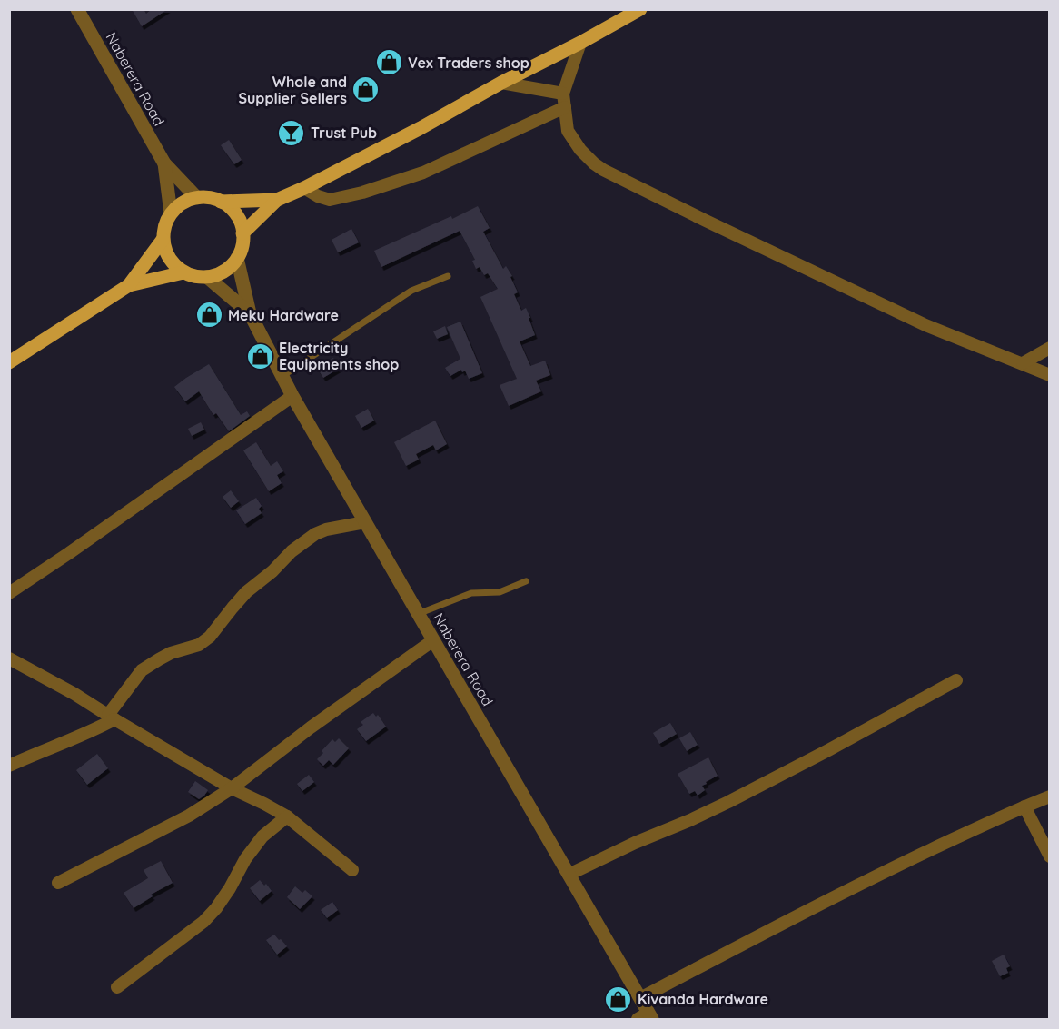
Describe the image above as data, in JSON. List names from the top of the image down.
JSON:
{
  "streets": {
    "street": ["Naberera Road"]
  },
  "places": {
    "shop": [
      "Vex Traders shop",
      "Whole and Supplier Sellers",
      "Meku Hardware",
      "Electricity Equipments shop",
      "Kivanda Hardware"
    ],
    "bar": ["Trust Pub"]
  }
}
